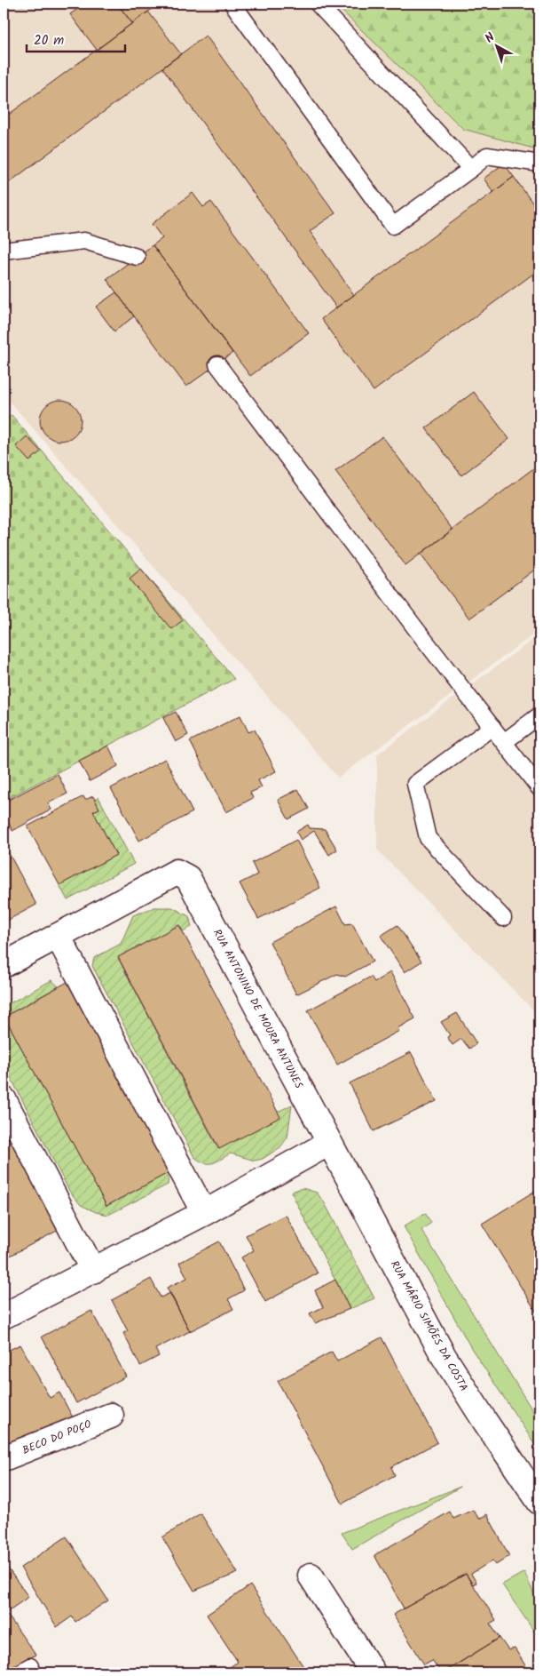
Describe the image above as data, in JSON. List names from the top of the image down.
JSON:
{
  "streets": {
    "street": ["RUA ANTONINO DE MOURA ANTUNES", "RUA MÁRIO SIMÕES DA COSTA", "BECO DO POÇO"]
  },
  "crossings": [
    ["RUA ANTONINO DE MOURA ANTUNES", "RUA MÁRIO SIMÕES DA COSTA"]
  ],
  "scale_bar": "20 m",
  "north": "top left"
}
